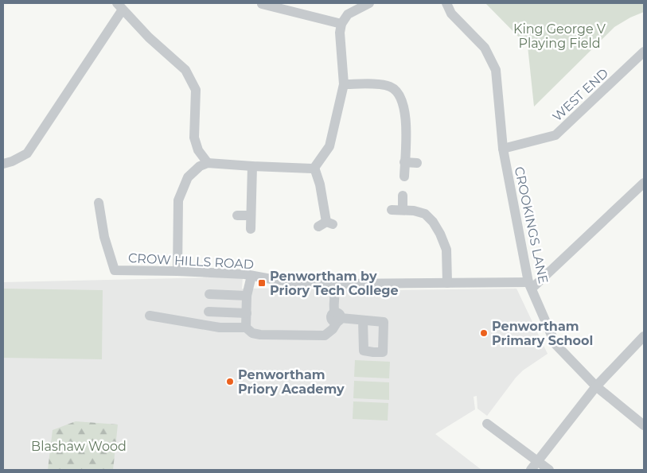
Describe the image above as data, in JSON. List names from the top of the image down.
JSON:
{
  "streets": {
    "street": ["WEST END", "CROOKINGS LANE", "CROW HILLS ROAD"]
  },
  "crossings": [
    ["WEST END", "CROOKINGS LANE"],
    ["CROOKINGS LANE", "CROW HILLS ROAD"]
  ],
  "parks": ["King George V Playing Field", "Blashaw Wood"],
  "places": {
    "transit": ["Penwortham by Priory Tech College"],
    "other": ["Penwortham Primary School", "Penwortham Priory Academy"]
  }
}
